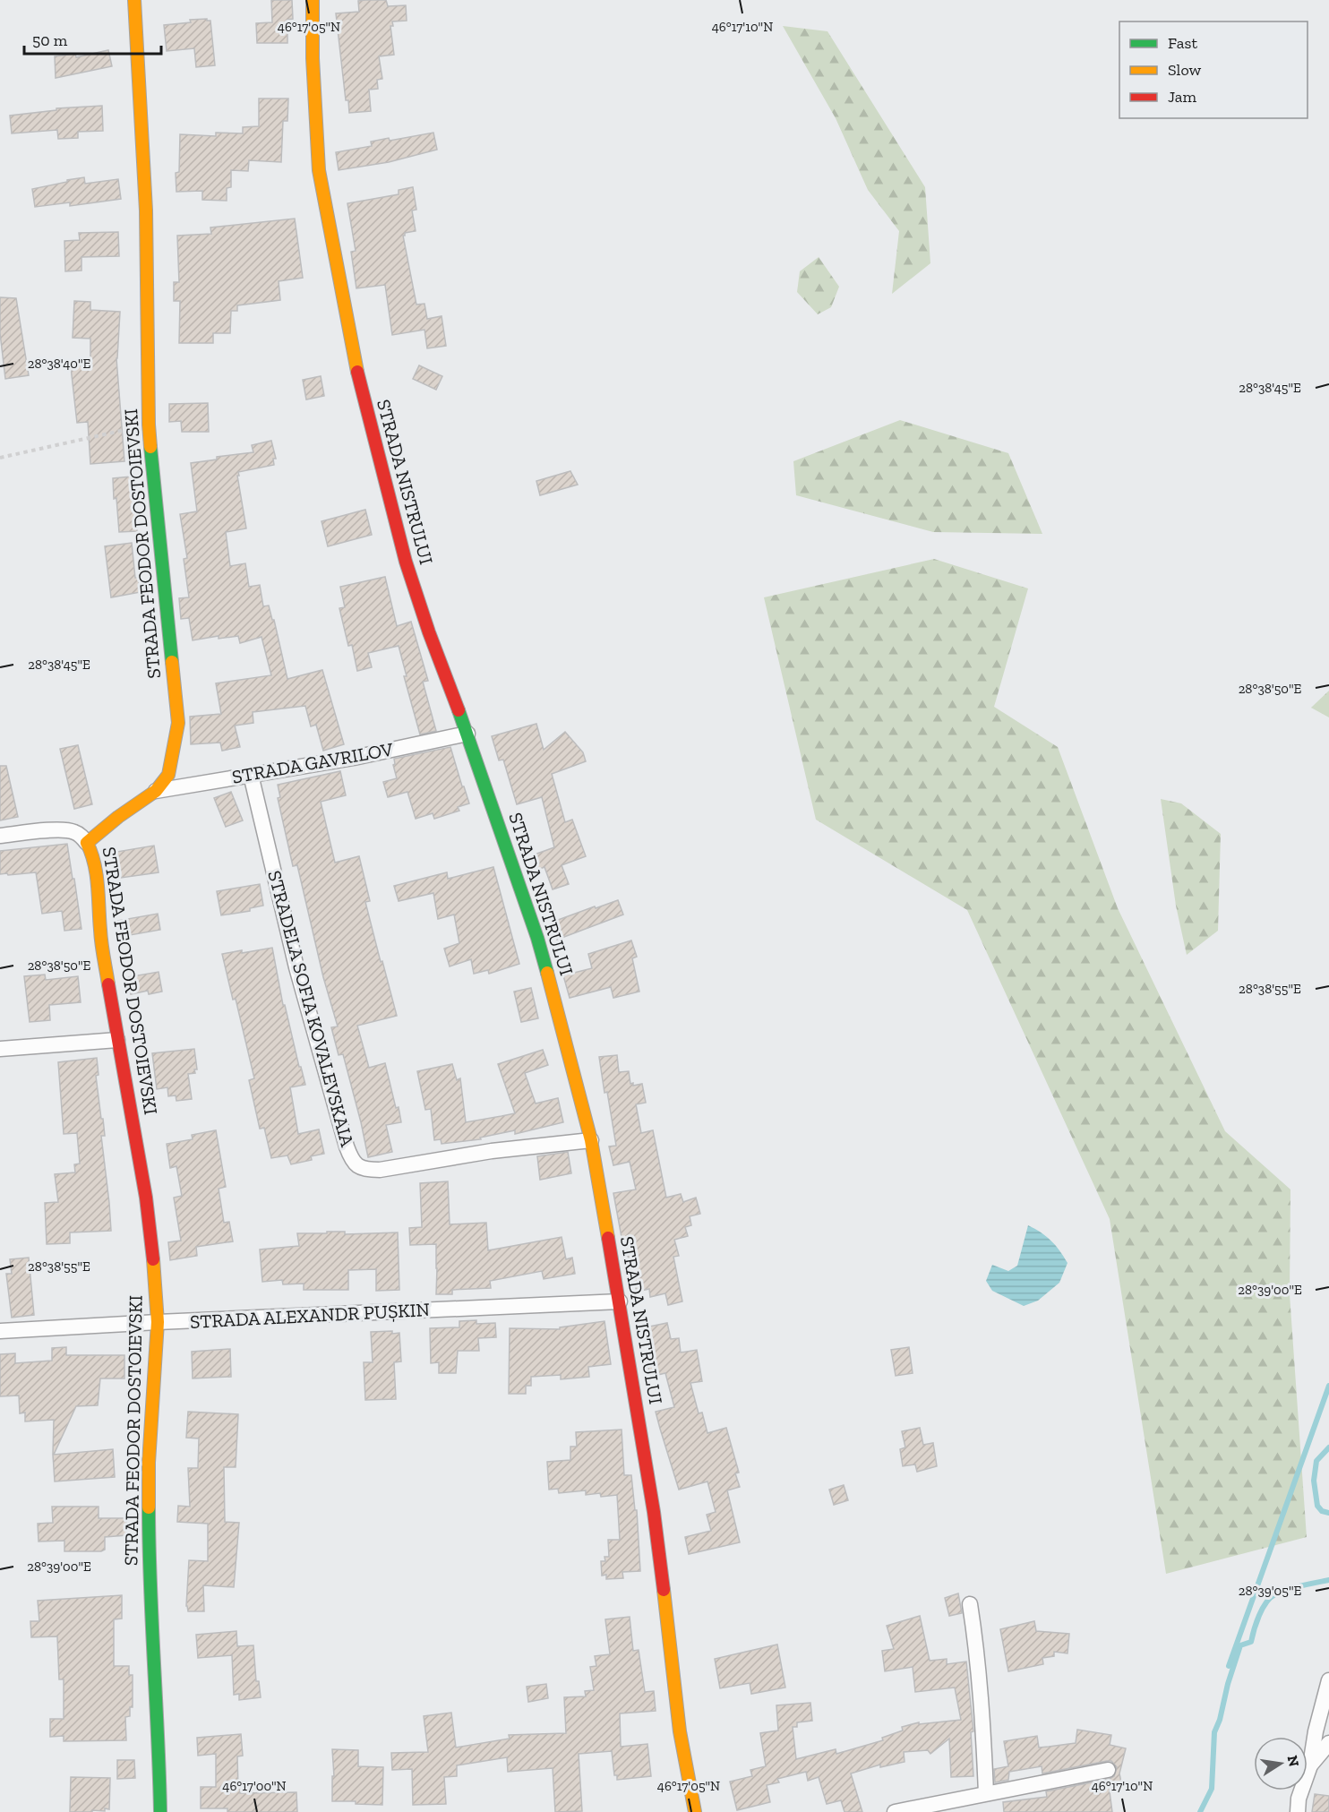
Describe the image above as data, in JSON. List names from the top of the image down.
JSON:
{
  "streets": {
    "street": [
      "STRADA NISTRULUI",
      "STRADA FEODOR DOSTOIEVSKI",
      "STRADA GAVRILOV",
      "STRADELA SOFIA KOVALEVSKAIA",
      "STRADA ALEXANDR PUȘKIN"
    ]
  },
  "crossings": [
    ["STRADA NISTRULUI", "STRADA GAVRILOV"],
    ["STRADA NISTRULUI", "STRADELA SOFIA KOVALEVSKAIA"],
    ["STRADA NISTRULUI", "STRADA ALEXANDR PUȘKIN"],
    ["STRADA FEODOR DOSTOIEVSKI", "STRADA GAVRILOV"],
    ["STRADA FEODOR DOSTOIEVSKI", "STRADA ALEXANDR PUȘKIN"],
    ["STRADA GAVRILOV", "STRADELA SOFIA KOVALEVSKAIA"]
  ],
  "legend": ["Fast", "Slow", "Jam"],
  "scale_bar": "50 m",
  "north": "right",
  "coordinates": [
    "46°17'05\"N",
    "46°17'10\"N",
    "28°38'40\"E",
    "28°38'45\"E",
    "28°38'50\"E",
    "28°38'55\"E",
    "28°39'00\"E",
    "28°39'05\"E",
    "46°17'00\"N"
  ]
}
